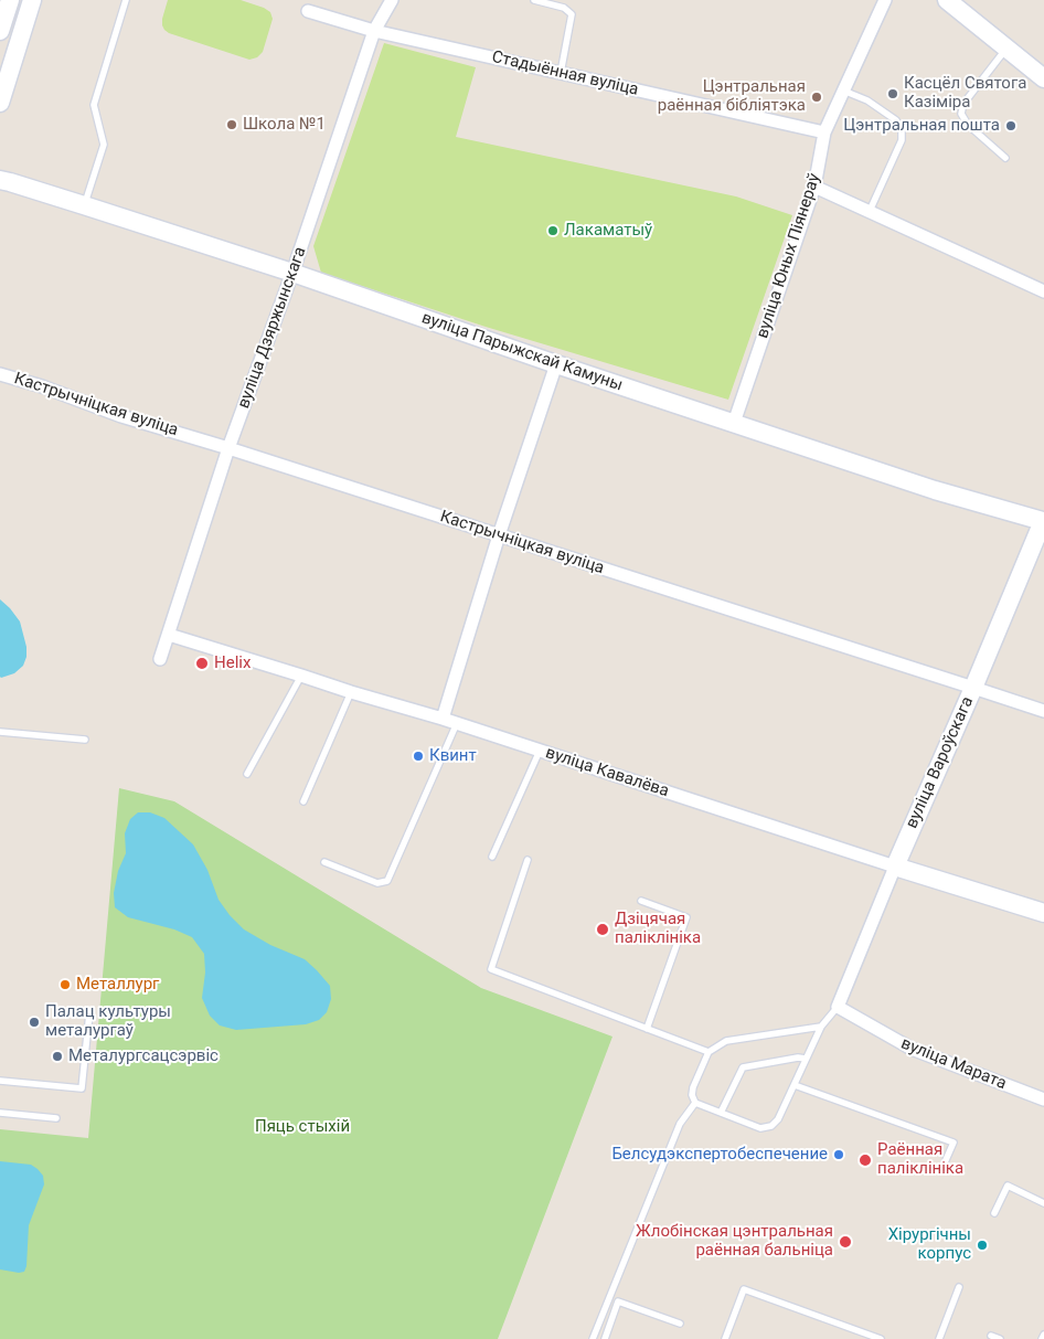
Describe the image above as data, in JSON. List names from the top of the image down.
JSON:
{
  "streets": {
    "street": [
      "Стадыённая вуліца",
      "вуліца Юных Піянераў",
      "вуліца Дзяржынскага",
      "вуліца Парыжскай Камуны",
      "Кастрычніцкая вуліца",
      "вуліца Вароўскага",
      "вуліца Кавалёва",
      "вуліца Марата"
    ]
  },
  "crossings": [
    ["Стадыённая вуліца", "вуліца Юных Піянераў"],
    ["Стадыённая вуліца", "вуліца Дзяржынскага"],
    ["вуліца Юных Піянераў", "вуліца Парыжскай Камуны"],
    ["вуліца Дзяржынскага", "вуліца Парыжскай Камуны"],
    ["вуліца Дзяржынскага", "Кастрычніцкая вуліца"],
    ["вуліца Дзяржынскага", "вуліца Кавалёва"],
    ["вуліца Парыжскай Камуны", "вуліца Вароўскага"],
    ["Кастрычніцкая вуліца", "вуліца Вароўскага"],
    ["вуліца Вароўскага", "вуліца Кавалёва"],
    ["вуліца Вароўскага", "вуліца Марата"]
  ],
  "parks": ["Пяць стыхій"],
  "places": [
    "Касцёл Святога Казіміра",
    "Цэнтральная раённая бібліятэка",
    "Школа №1",
    "Цэнтральная пошта",
    "Лакаматыў",
    "Helix",
    "Квинт",
    "Дзіцячая паліклініка",
    "Металлург",
    "Палац культуры металургаў",
    "Металургсацсэрвіс",
    "Белсудэкспертобеспечение",
    "Раённая паліклініка",
    "Жлобінская цэнтральная раённая бальніца",
    "Хірургічны корпус"
  ]
}
